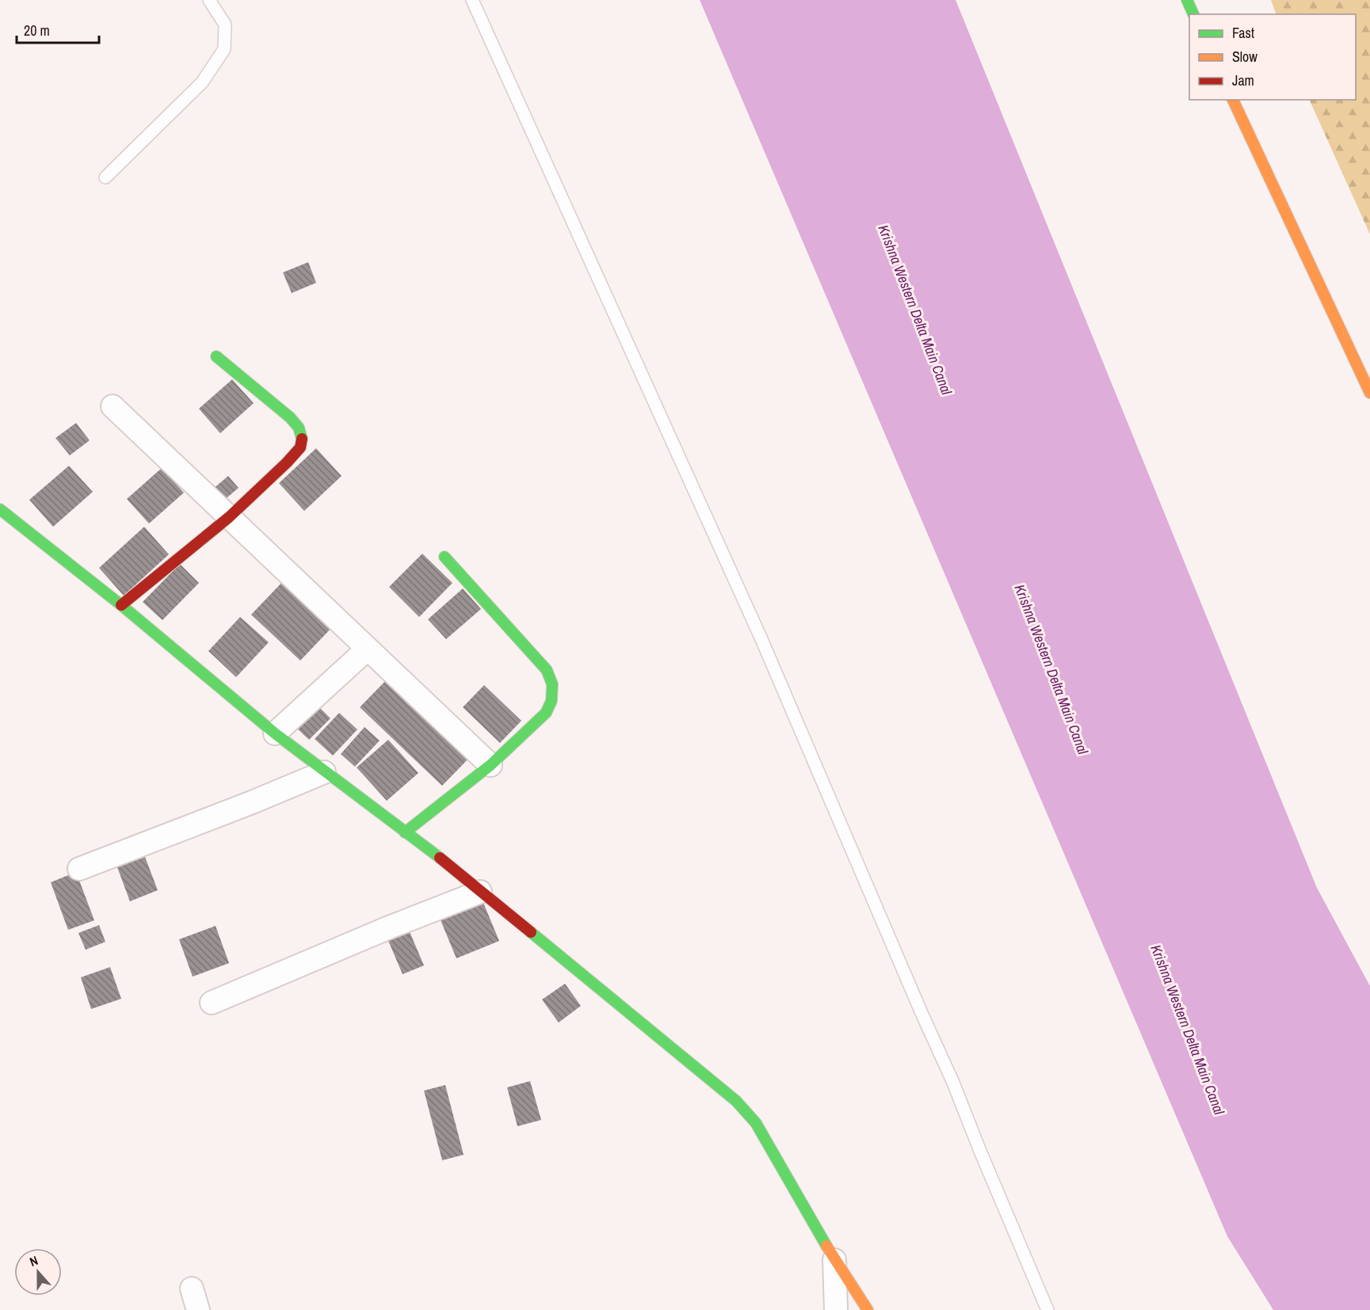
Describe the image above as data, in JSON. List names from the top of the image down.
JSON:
{
  "water": ["Krishna Western Delta Main Canal"],
  "legend": ["Fast", "Slow", "Jam"],
  "scale_bar": "20 m",
  "north": "top"
}
